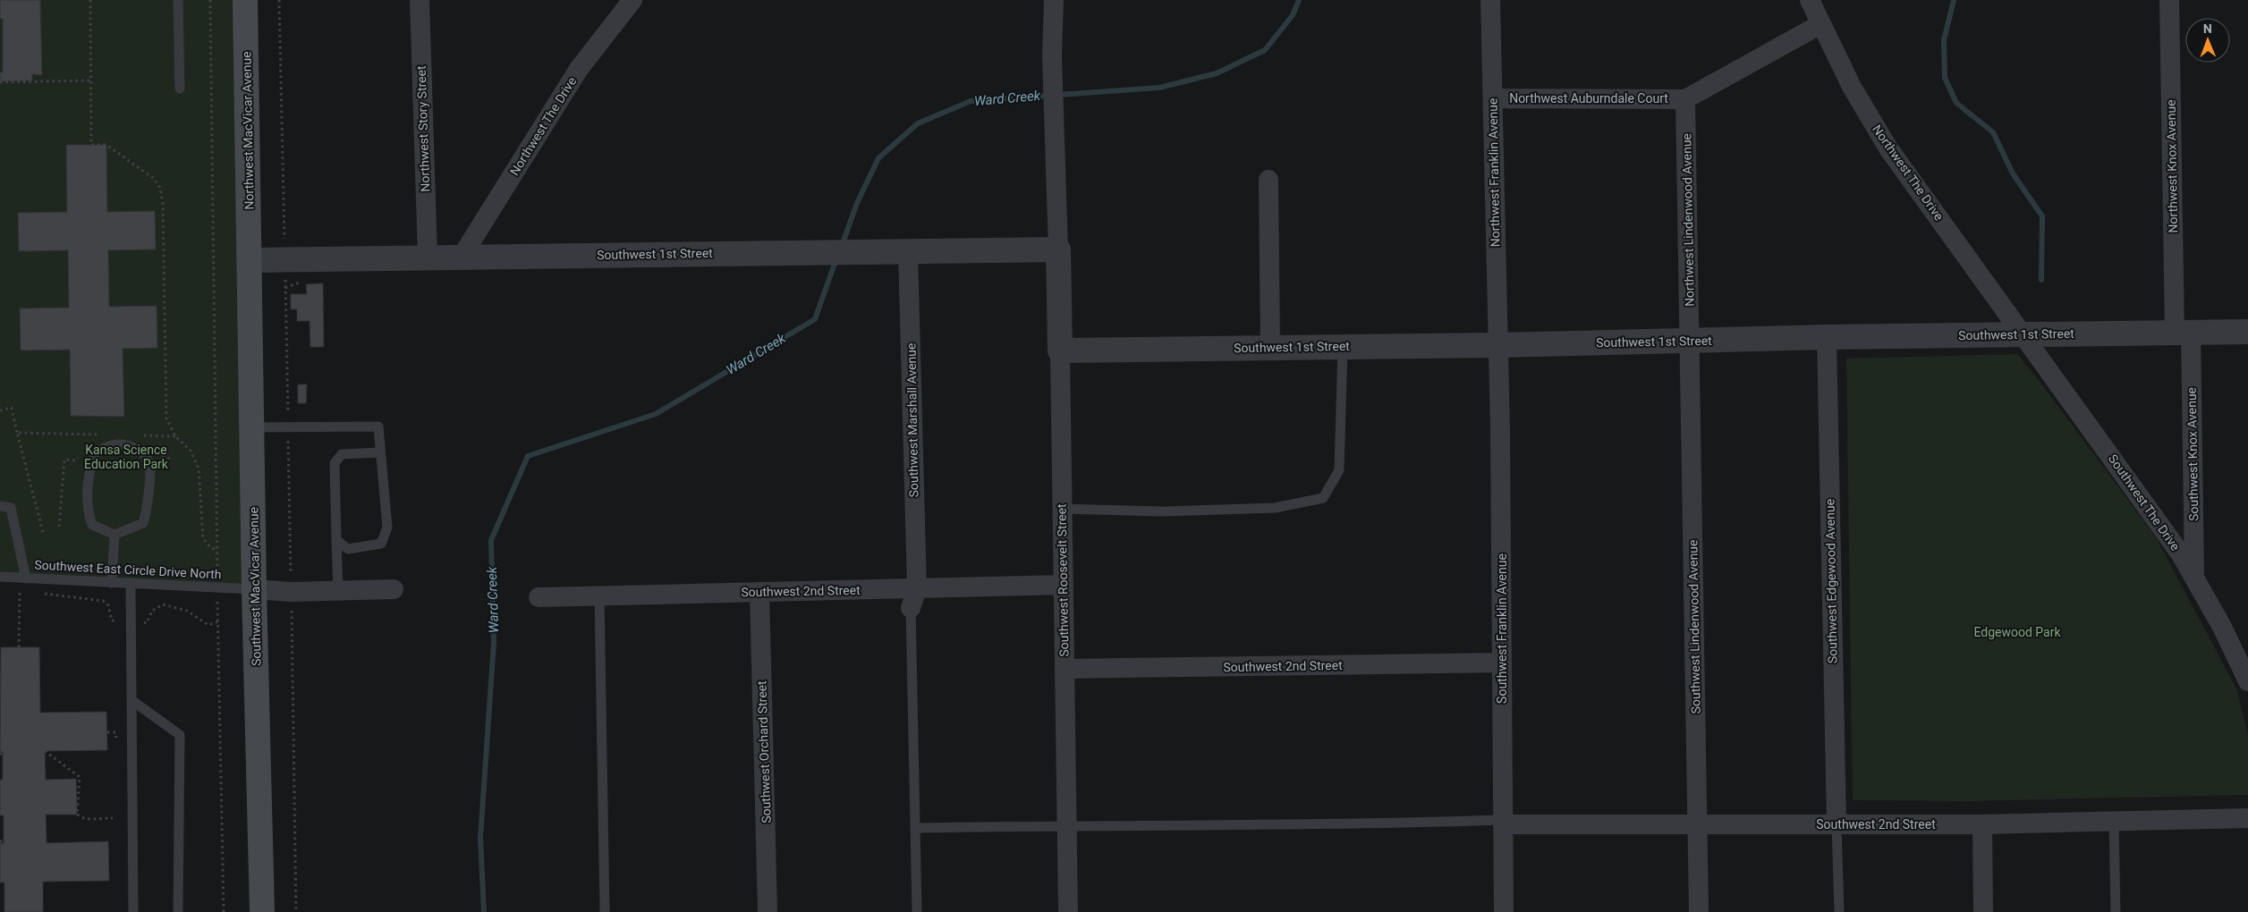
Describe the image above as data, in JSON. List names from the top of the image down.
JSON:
{
  "streets": {
    "main road": ["Northwest MacVicar Avenue", "Southwest MacVicar Avenue"],
    "street": [
      "Northwest Auburndale Court",
      "Northwest The Drive",
      "Northwest Story Street",
      "Northwest Knox Avenue",
      "Northwest Franklin Avenue",
      "Northwest Lindenwood Avenue",
      "Southwest 1st Street",
      "Southwest Marshall Avenue",
      "Southwest Knox Avenue",
      "Southwest The Drive",
      "Southwest Roosevelt Street",
      "Southwest Edgewood Avenue",
      "Southwest 2nd Street",
      "Southwest Lindenwood Avenue",
      "Southwest Franklin Avenue",
      "Southwest Orchard Street"
    ],
    "lane": ["Southwest East Circle Drive North"]
  },
  "crossings": [
    ["Northwest Auburndale Court", "Northwest Franklin Avenue"],
    ["Northwest Auburndale Court", "Northwest Lindenwood Avenue"],
    ["Northwest The Drive", "Southwest 1st Street"],
    ["Northwest The Drive", "Southwest The Drive"],
    ["Northwest Story Street", "Southwest 1st Street"],
    ["Northwest MacVicar Avenue", "Southwest 1st Street"],
    ["Northwest MacVicar Avenue", "Southwest MacVicar Avenue"],
    ["Northwest Knox Avenue", "Southwest 1st Street"],
    ["Northwest Knox Avenue", "Southwest Knox Avenue"],
    ["Northwest Franklin Avenue", "Southwest 1st Street"],
    ["Northwest Franklin Avenue", "Southwest Franklin Avenue"],
    ["Northwest Lindenwood Avenue", "Southwest 1st Street"],
    ["Northwest Lindenwood Avenue", "Southwest Lindenwood Avenue"],
    ["Southwest 1st Street", "Southwest Marshall Avenue"],
    ["Southwest 1st Street", "Southwest Knox Avenue"],
    ["Southwest 1st Street", "Southwest The Drive"],
    ["Southwest 1st Street", "Southwest Roosevelt Street"],
    ["Southwest 1st Street", "Southwest Edgewood Avenue"],
    ["Southwest 1st Street", "Southwest MacVicar Avenue"],
    ["Southwest 1st Street", "Southwest Lindenwood Avenue"],
    ["Southwest 1st Street", "Southwest Franklin Avenue"],
    ["Southwest Marshall Avenue", "Southwest 2nd Street"],
    ["Southwest Knox Avenue", "Southwest The Drive"],
    ["Southwest East Circle Drive North", "Southwest MacVicar Avenue"],
    ["Southwest Roosevelt Street", "Southwest 2nd Street"],
    ["Southwest Edgewood Avenue", "Southwest 2nd Street"],
    ["Southwest 2nd Street", "Southwest Lindenwood Avenue"],
    ["Southwest 2nd Street", "Southwest Franklin Avenue"],
    ["Southwest 2nd Street", "Southwest Orchard Street"]
  ],
  "water": ["Ward Creek"],
  "parks": ["Kansa Science Education Park", "Edgewood Park"],
  "north": "top"
}
